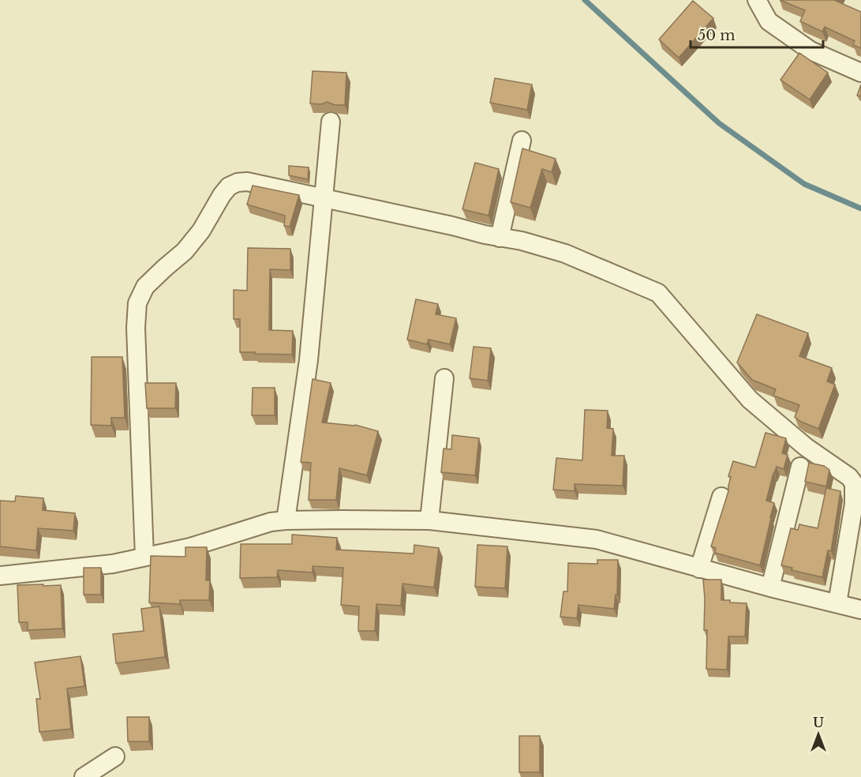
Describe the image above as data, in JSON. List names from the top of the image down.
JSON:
{
  "scale_bar": "50 m",
  "north": "top"
}
